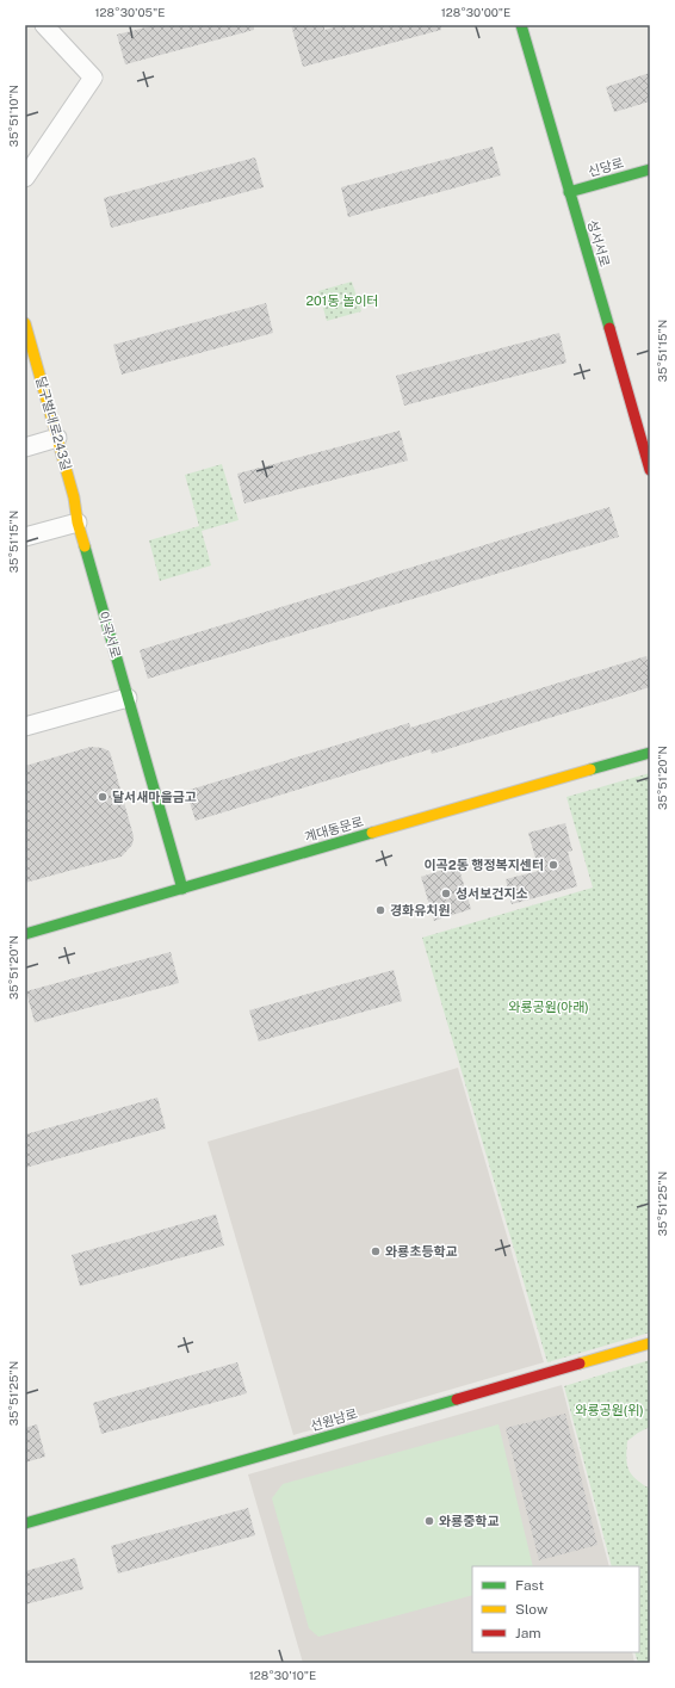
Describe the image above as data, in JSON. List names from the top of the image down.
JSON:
{
  "streets": {
    "street": [
      "신당로",
      "성서서로",
      "달구벌대로243길",
      "이곡서로",
      "계대동문로",
      "선원남로"
    ]
  },
  "crossings": [
    ["신당로", "성서서로"],
    ["달구벌대로243길", "이곡서로"],
    ["이곡서로", "계대동문로"]
  ],
  "parks": ["201동 놀이터", "와룡공원(아래)", "와룡공원(위)"],
  "places": [
    "달서새마을금고",
    "이곡2동 행정복지센터",
    "성서보건지소",
    "경화유치원",
    "와룡초등학교",
    "와룡중학교"
  ],
  "legend": ["Fast", "Slow", "Jam"],
  "coordinates": [
    "128°30'05\"E",
    "128°30'00\"E",
    "35°51'10\"N",
    "35°51'15\"N",
    "35°51'20\"N",
    "35°51'25\"N",
    "128°30'10\"E"
  ]
}
